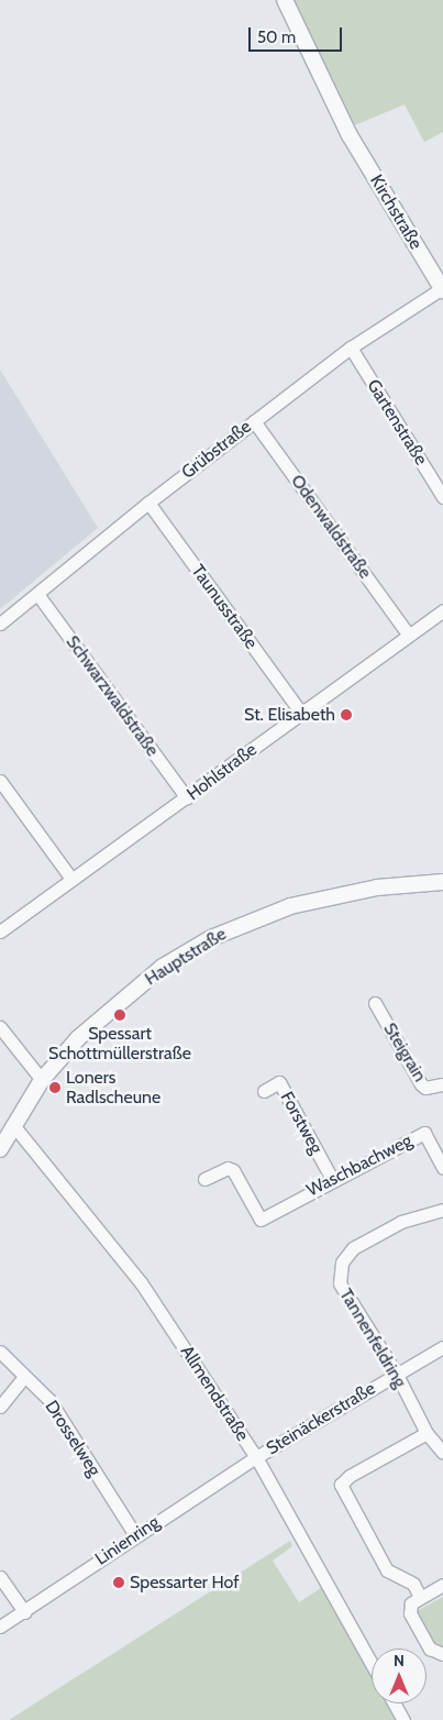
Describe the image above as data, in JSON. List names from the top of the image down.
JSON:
{
  "streets": {
    "street": [
      "Kirchstraße",
      "Gartenstraße",
      "Grübstraße",
      "Odenwaldstraße",
      "Taunusstraße",
      "Schwarzwaldstraße",
      "Hohlstraße",
      "Hauptstraße",
      "Steigrain",
      "Forstweg",
      "Waschbachweg",
      "Tannenfeldring",
      "Allmendstraße",
      "Steinäckerstraße",
      "Drosselweg",
      "Linienring"
    ]
  },
  "crossings": [
    ["Kirchstraße", "Grübstraße"],
    ["Gartenstraße", "Grübstraße"],
    ["Grübstraße", "Odenwaldstraße"],
    ["Grübstraße", "Taunusstraße"],
    ["Grübstraße", "Schwarzwaldstraße"],
    ["Odenwaldstraße", "Hohlstraße"],
    ["Taunusstraße", "Hohlstraße"],
    ["Schwarzwaldstraße", "Hohlstraße"],
    ["Hauptstraße", "Allmendstraße"],
    ["Forstweg", "Waschbachweg"],
    ["Tannenfeldring", "Steinäckerstraße"],
    ["Allmendstraße", "Steinäckerstraße"],
    ["Allmendstraße", "Linienring"],
    ["Steinäckerstraße", "Linienring"],
    ["Drosselweg", "Linienring"]
  ],
  "places": [
    "St. Elisabeth",
    "Spessart Schottmüllerstraße",
    "Loners Radlscheune",
    "Spessarter Hof"
  ],
  "scale_bar": "50 m",
  "north": "top"
}
